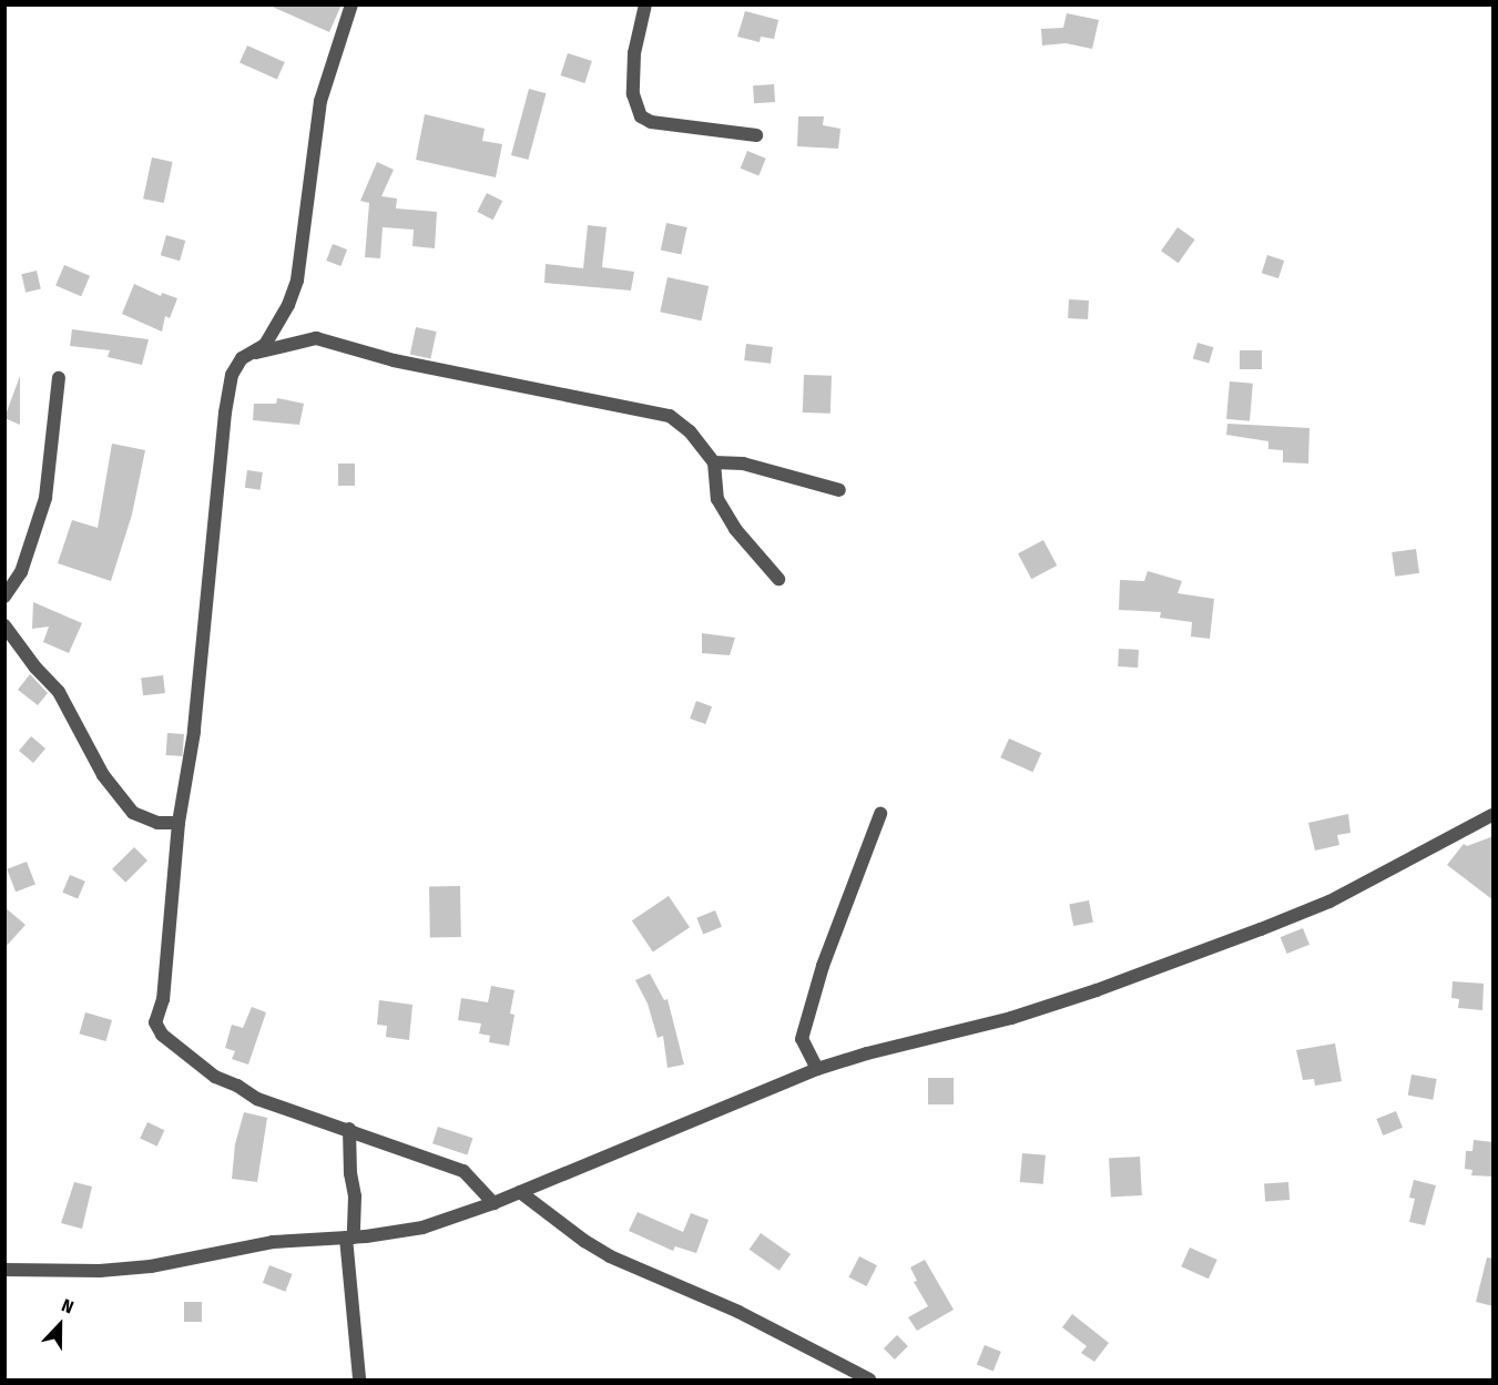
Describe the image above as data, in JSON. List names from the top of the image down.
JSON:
{
  "north": "top"
}
